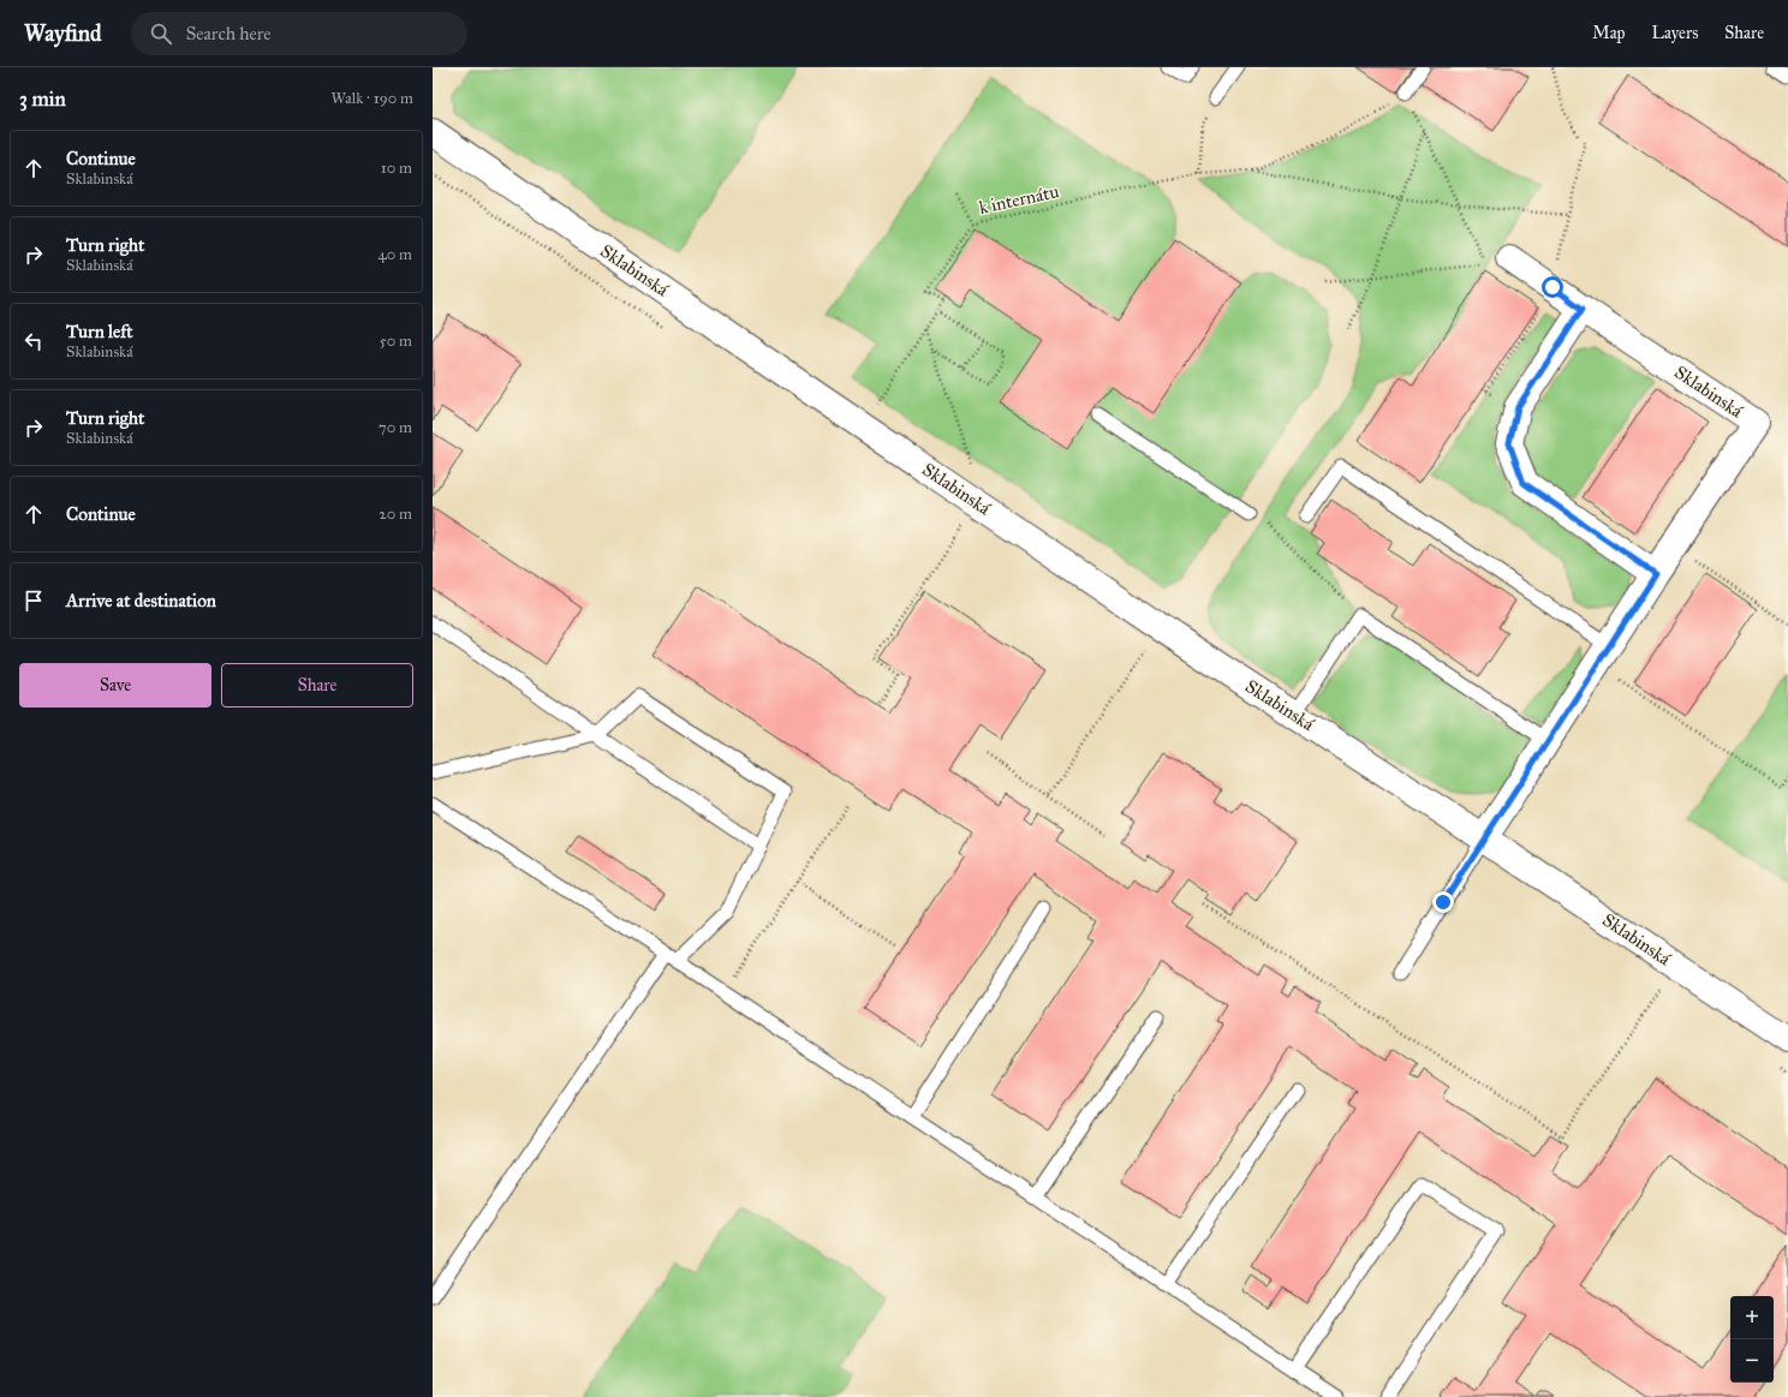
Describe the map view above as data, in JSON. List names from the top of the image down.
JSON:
{
  "streets": {
    "street": ["Sklabinská"],
    "path": ["k internátu"]
  },
  "page": {
    "header": "Wayfind",
    "search": "Search here",
    "nav": ["Map", "Layers", "Share"],
    "heading": ["3 min", "Walk · 190 m"],
    "list": [
      ["Continue", "Sklabinská", "10 m"],
      ["Turn right", "Sklabinská", "40 m"],
      ["Turn left", "Sklabinská", "50 m"],
      ["Turn right", "Sklabinská", "70 m"],
      ["Continue", "20 m"],
      "Arrive at destination"
    ],
    "buttons": ["Save", "Share"],
    "map_buttons": ["+", "−"]
  }
}
